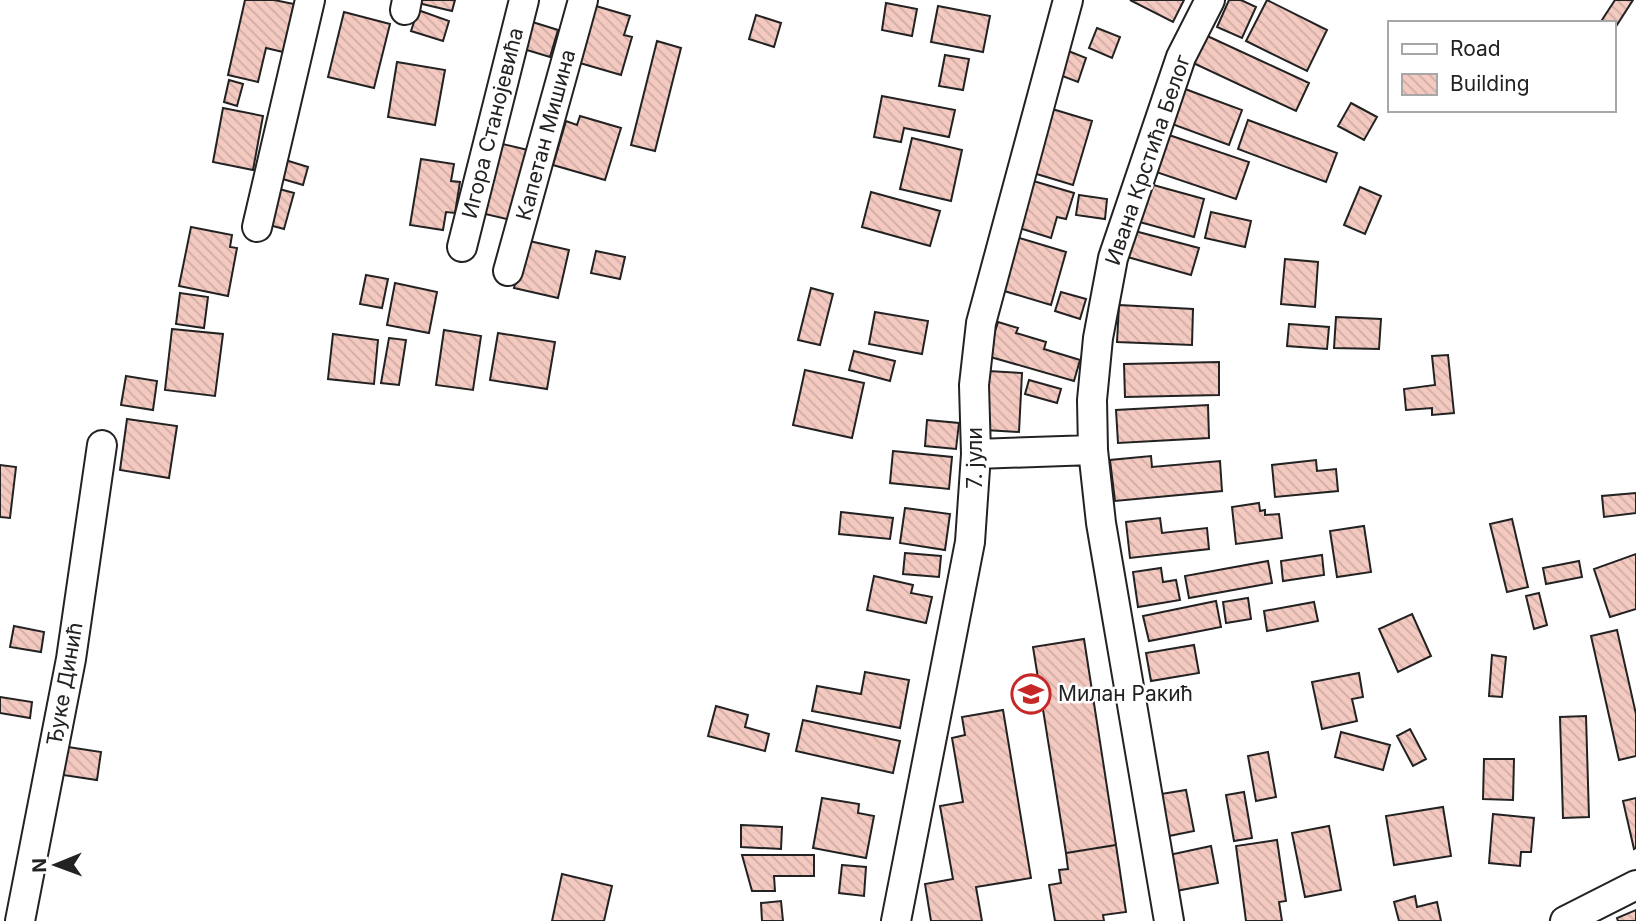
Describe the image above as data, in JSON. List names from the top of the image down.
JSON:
{
  "streets": {
    "street": [
      "Игора Станојевића",
      "Капетан Мишина",
      "Ивана Крстића Белог",
      "7. јули",
      "Ђуке Динић"
    ]
  },
  "places": {
    "school or university": ["Милан Ракић"]
  },
  "legend": ["Road", "Building"],
  "north": "left"
}
